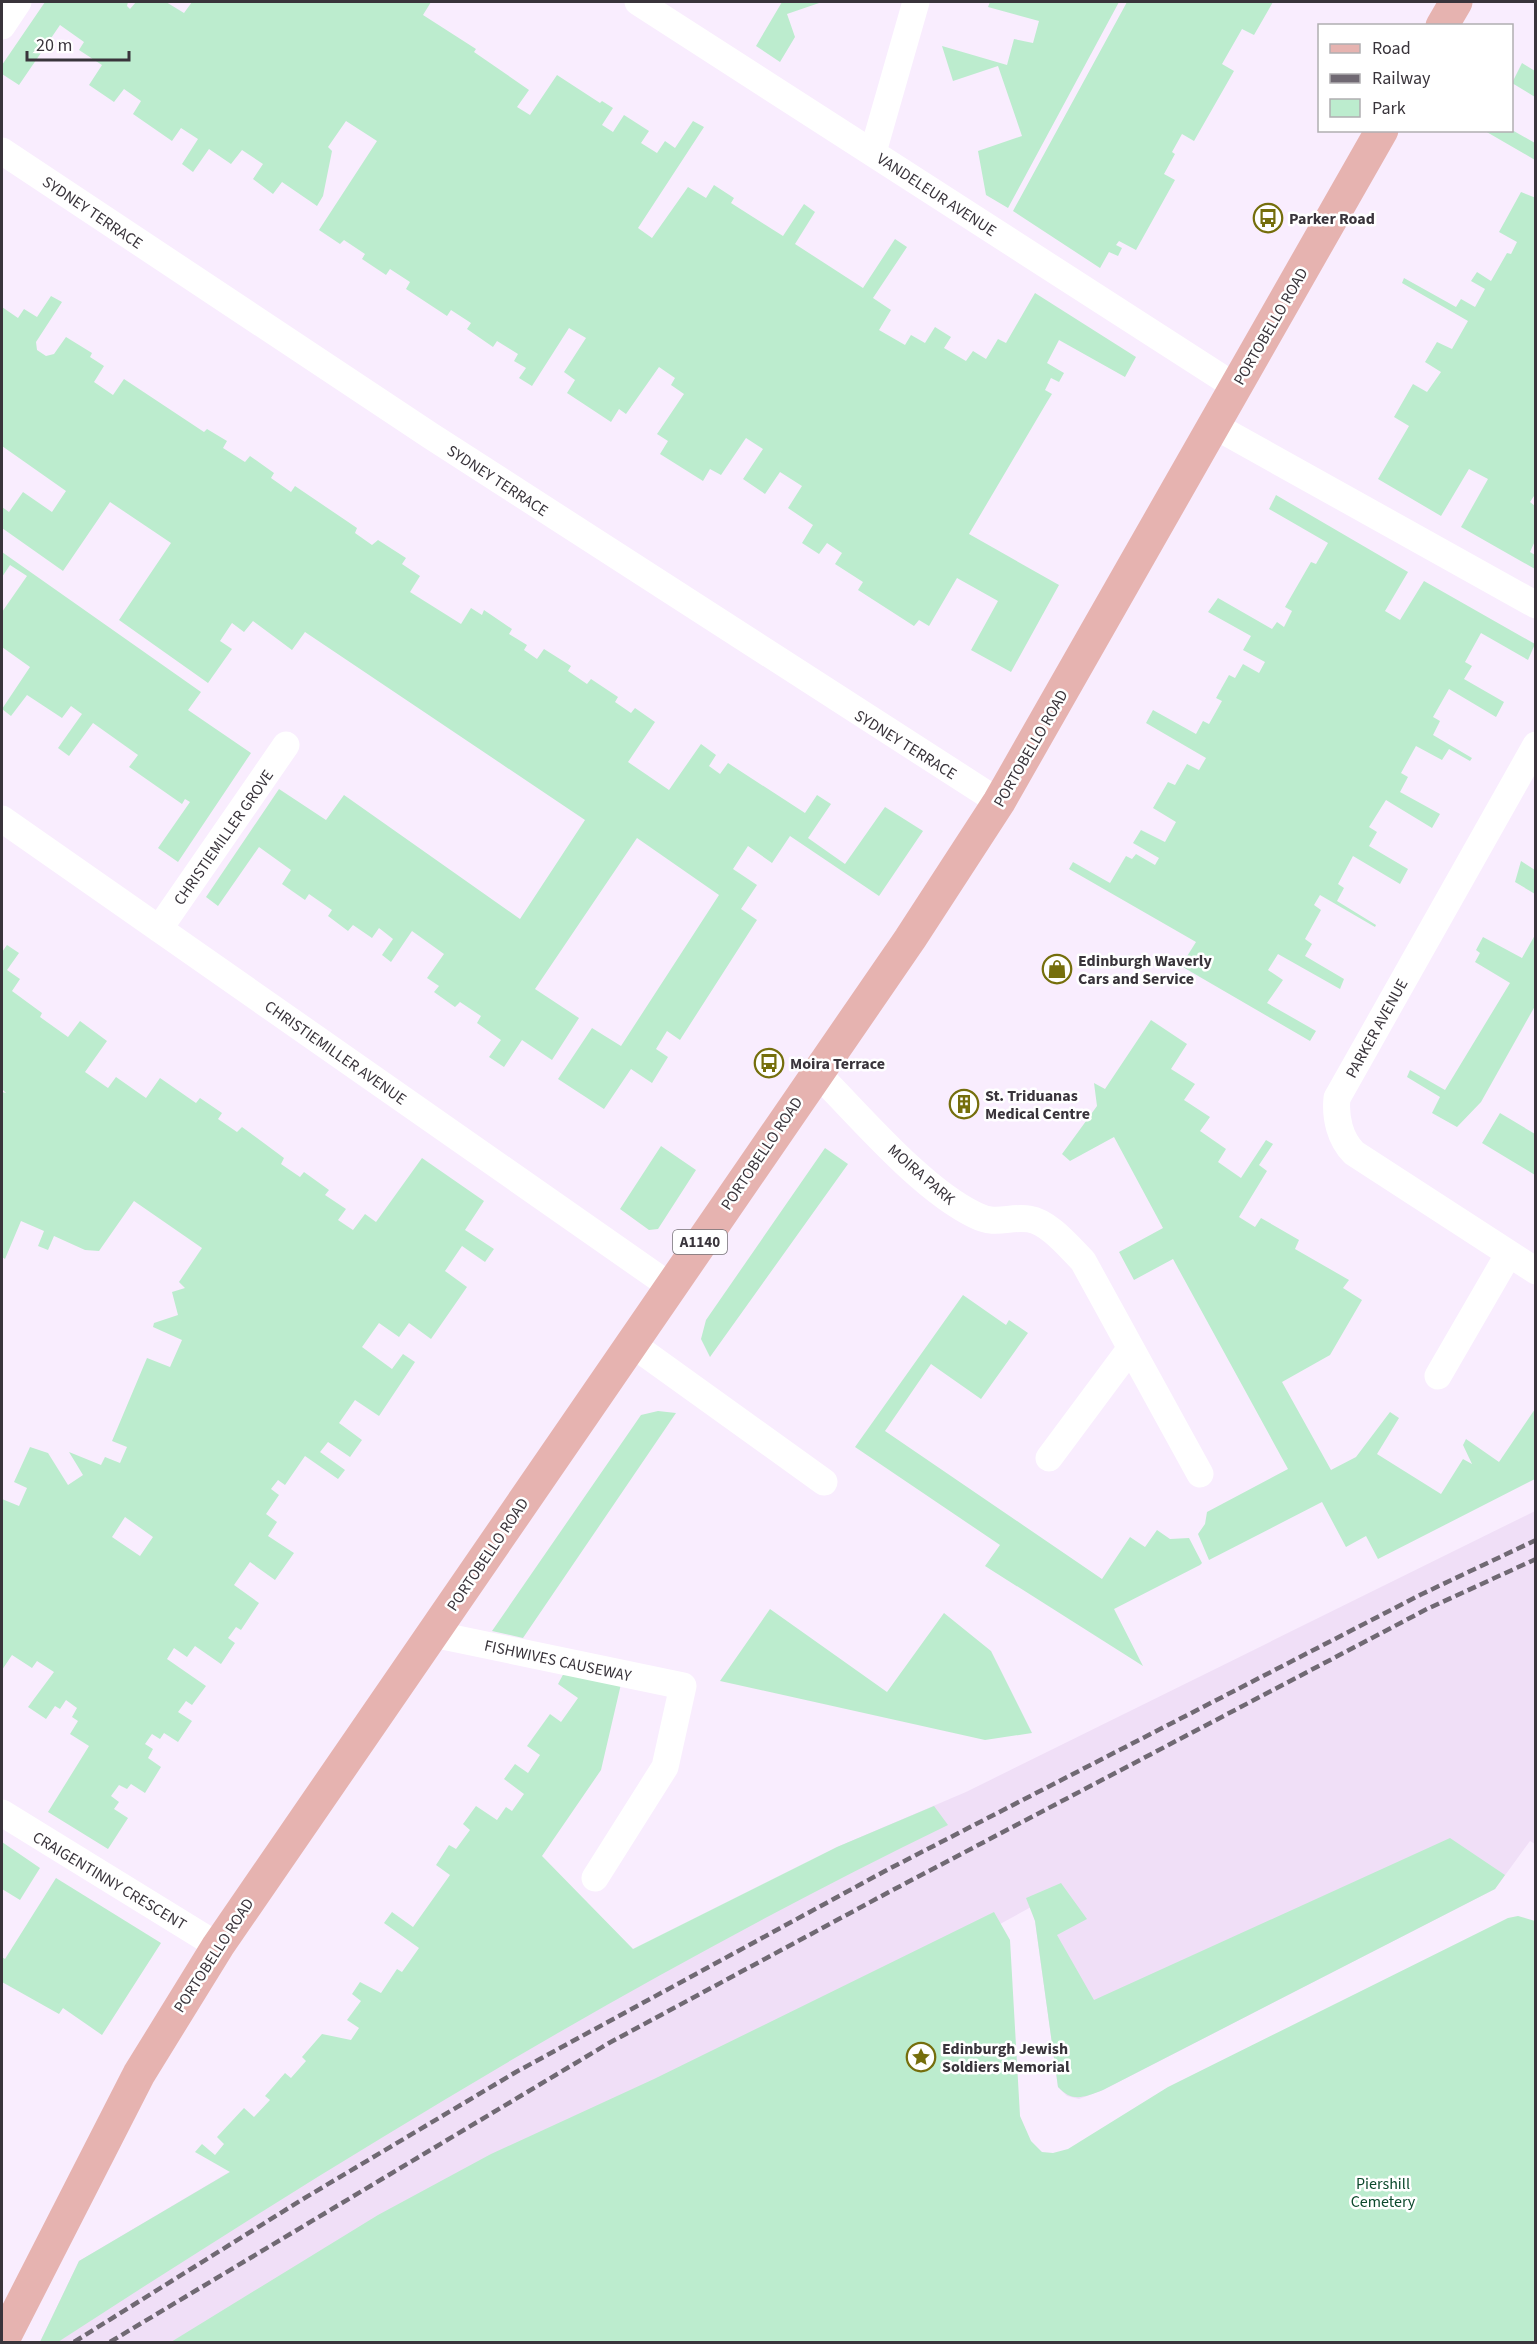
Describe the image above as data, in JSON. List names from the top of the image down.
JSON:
{
  "streets": {
    "main road": ["PORTOBELLO ROAD", "A1140"],
    "street": [
      "VANDELEUR AVENUE",
      "SYDNEY TERRACE",
      "CHRISTIEMILLER GROVE",
      "PARKER AVENUE",
      "CHRISTIEMILLER AVENUE",
      "MOIRA PARK",
      "FISHWIVES CAUSEWAY",
      "CRAIGENTINNY CRESCENT"
    ]
  },
  "crossings": [
    ["VANDELEUR AVENUE", "PORTOBELLO ROAD"],
    ["SYDNEY TERRACE", "PORTOBELLO ROAD"],
    ["PORTOBELLO ROAD", "CHRISTIEMILLER AVENUE"],
    ["PORTOBELLO ROAD", "MOIRA PARK"],
    ["PORTOBELLO ROAD", "FISHWIVES CAUSEWAY"],
    ["PORTOBELLO ROAD", "CRAIGENTINNY CRESCENT"],
    ["CHRISTIEMILLER GROVE", "CHRISTIEMILLER AVENUE"]
  ],
  "parks": ["Piershill Cemetery"],
  "places": {
    "bus stop": ["Parker Road", "Moira Terrace"],
    "shop": ["Edinburgh Waverly Cars and Service"],
    "building": ["St. Triduanas Medical Centre"],
    "place": ["Edinburgh Jewish Soldiers Memorial"]
  },
  "legend": ["Road", "Railway", "Park"],
  "scale_bar": "20 m"
}
